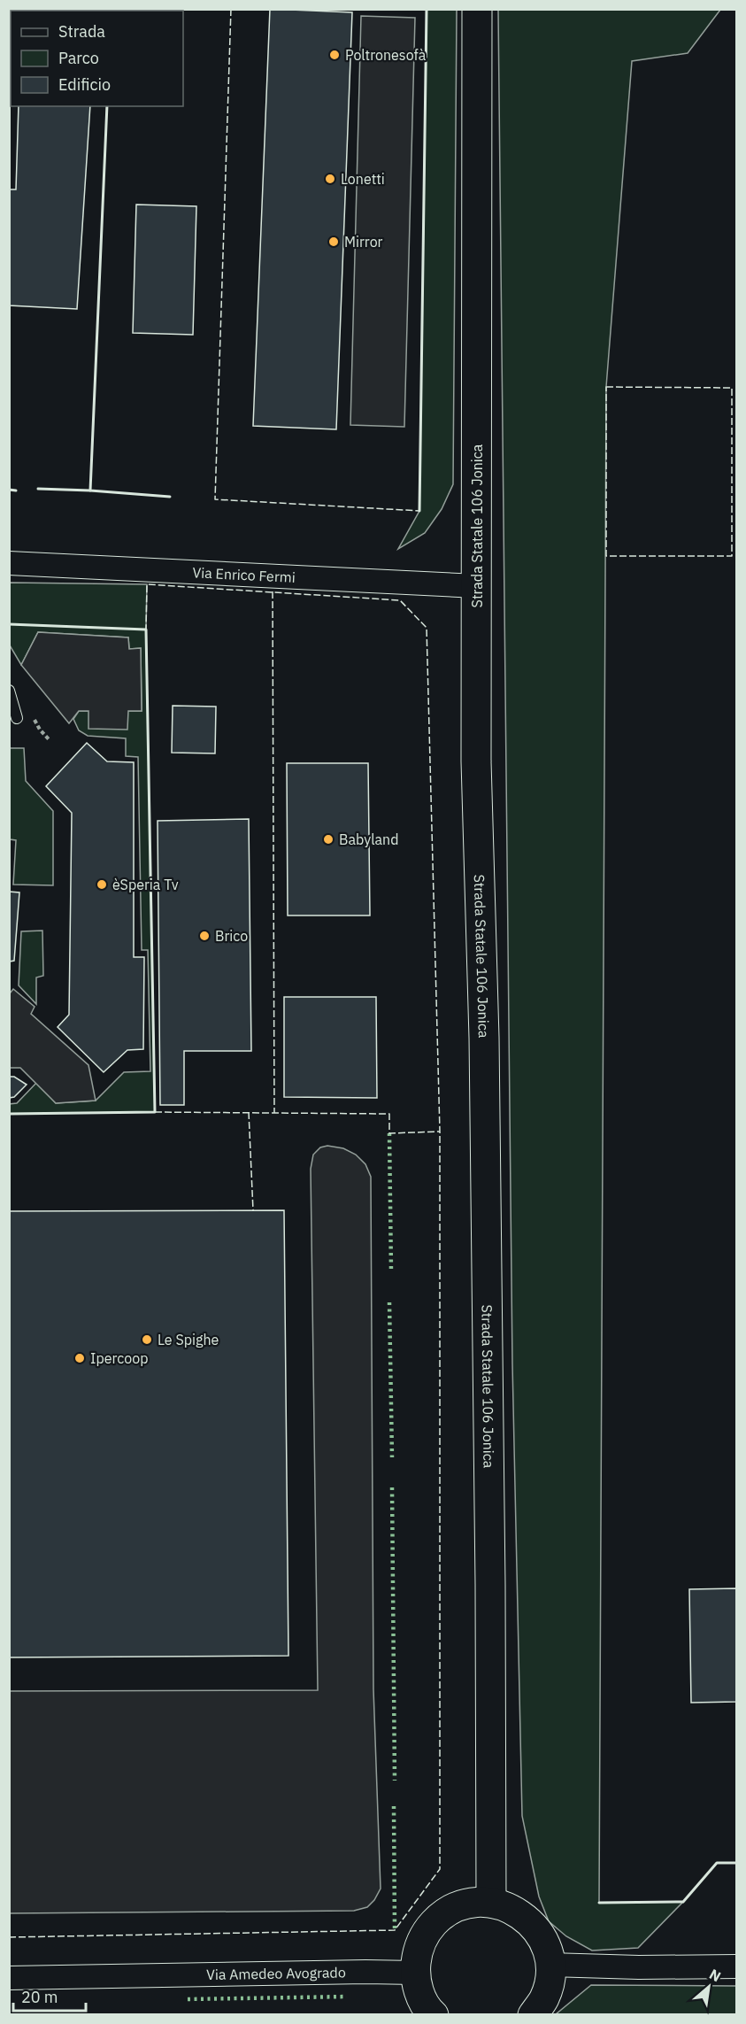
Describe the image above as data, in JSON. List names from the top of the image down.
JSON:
{
  "streets": {
    "main road": ["Strada Statale 106 Jonica"],
    "street": ["Via Enrico Fermi", "Via Amedeo Avogrado"]
  },
  "crossings": [
    ["Strada Statale 106 Jonica", "Via Enrico Fermi"]
  ],
  "places": [
    "Poltronesofà",
    "Lonetti",
    "Mirror",
    "Babyland",
    "èSperia Tv",
    "Brico",
    "Le Spighe",
    "Ipercoop"
  ],
  "legend": ["Strada", "Parco", "Edificio"],
  "scale_bar": "20 m",
  "north": "top right"
}
